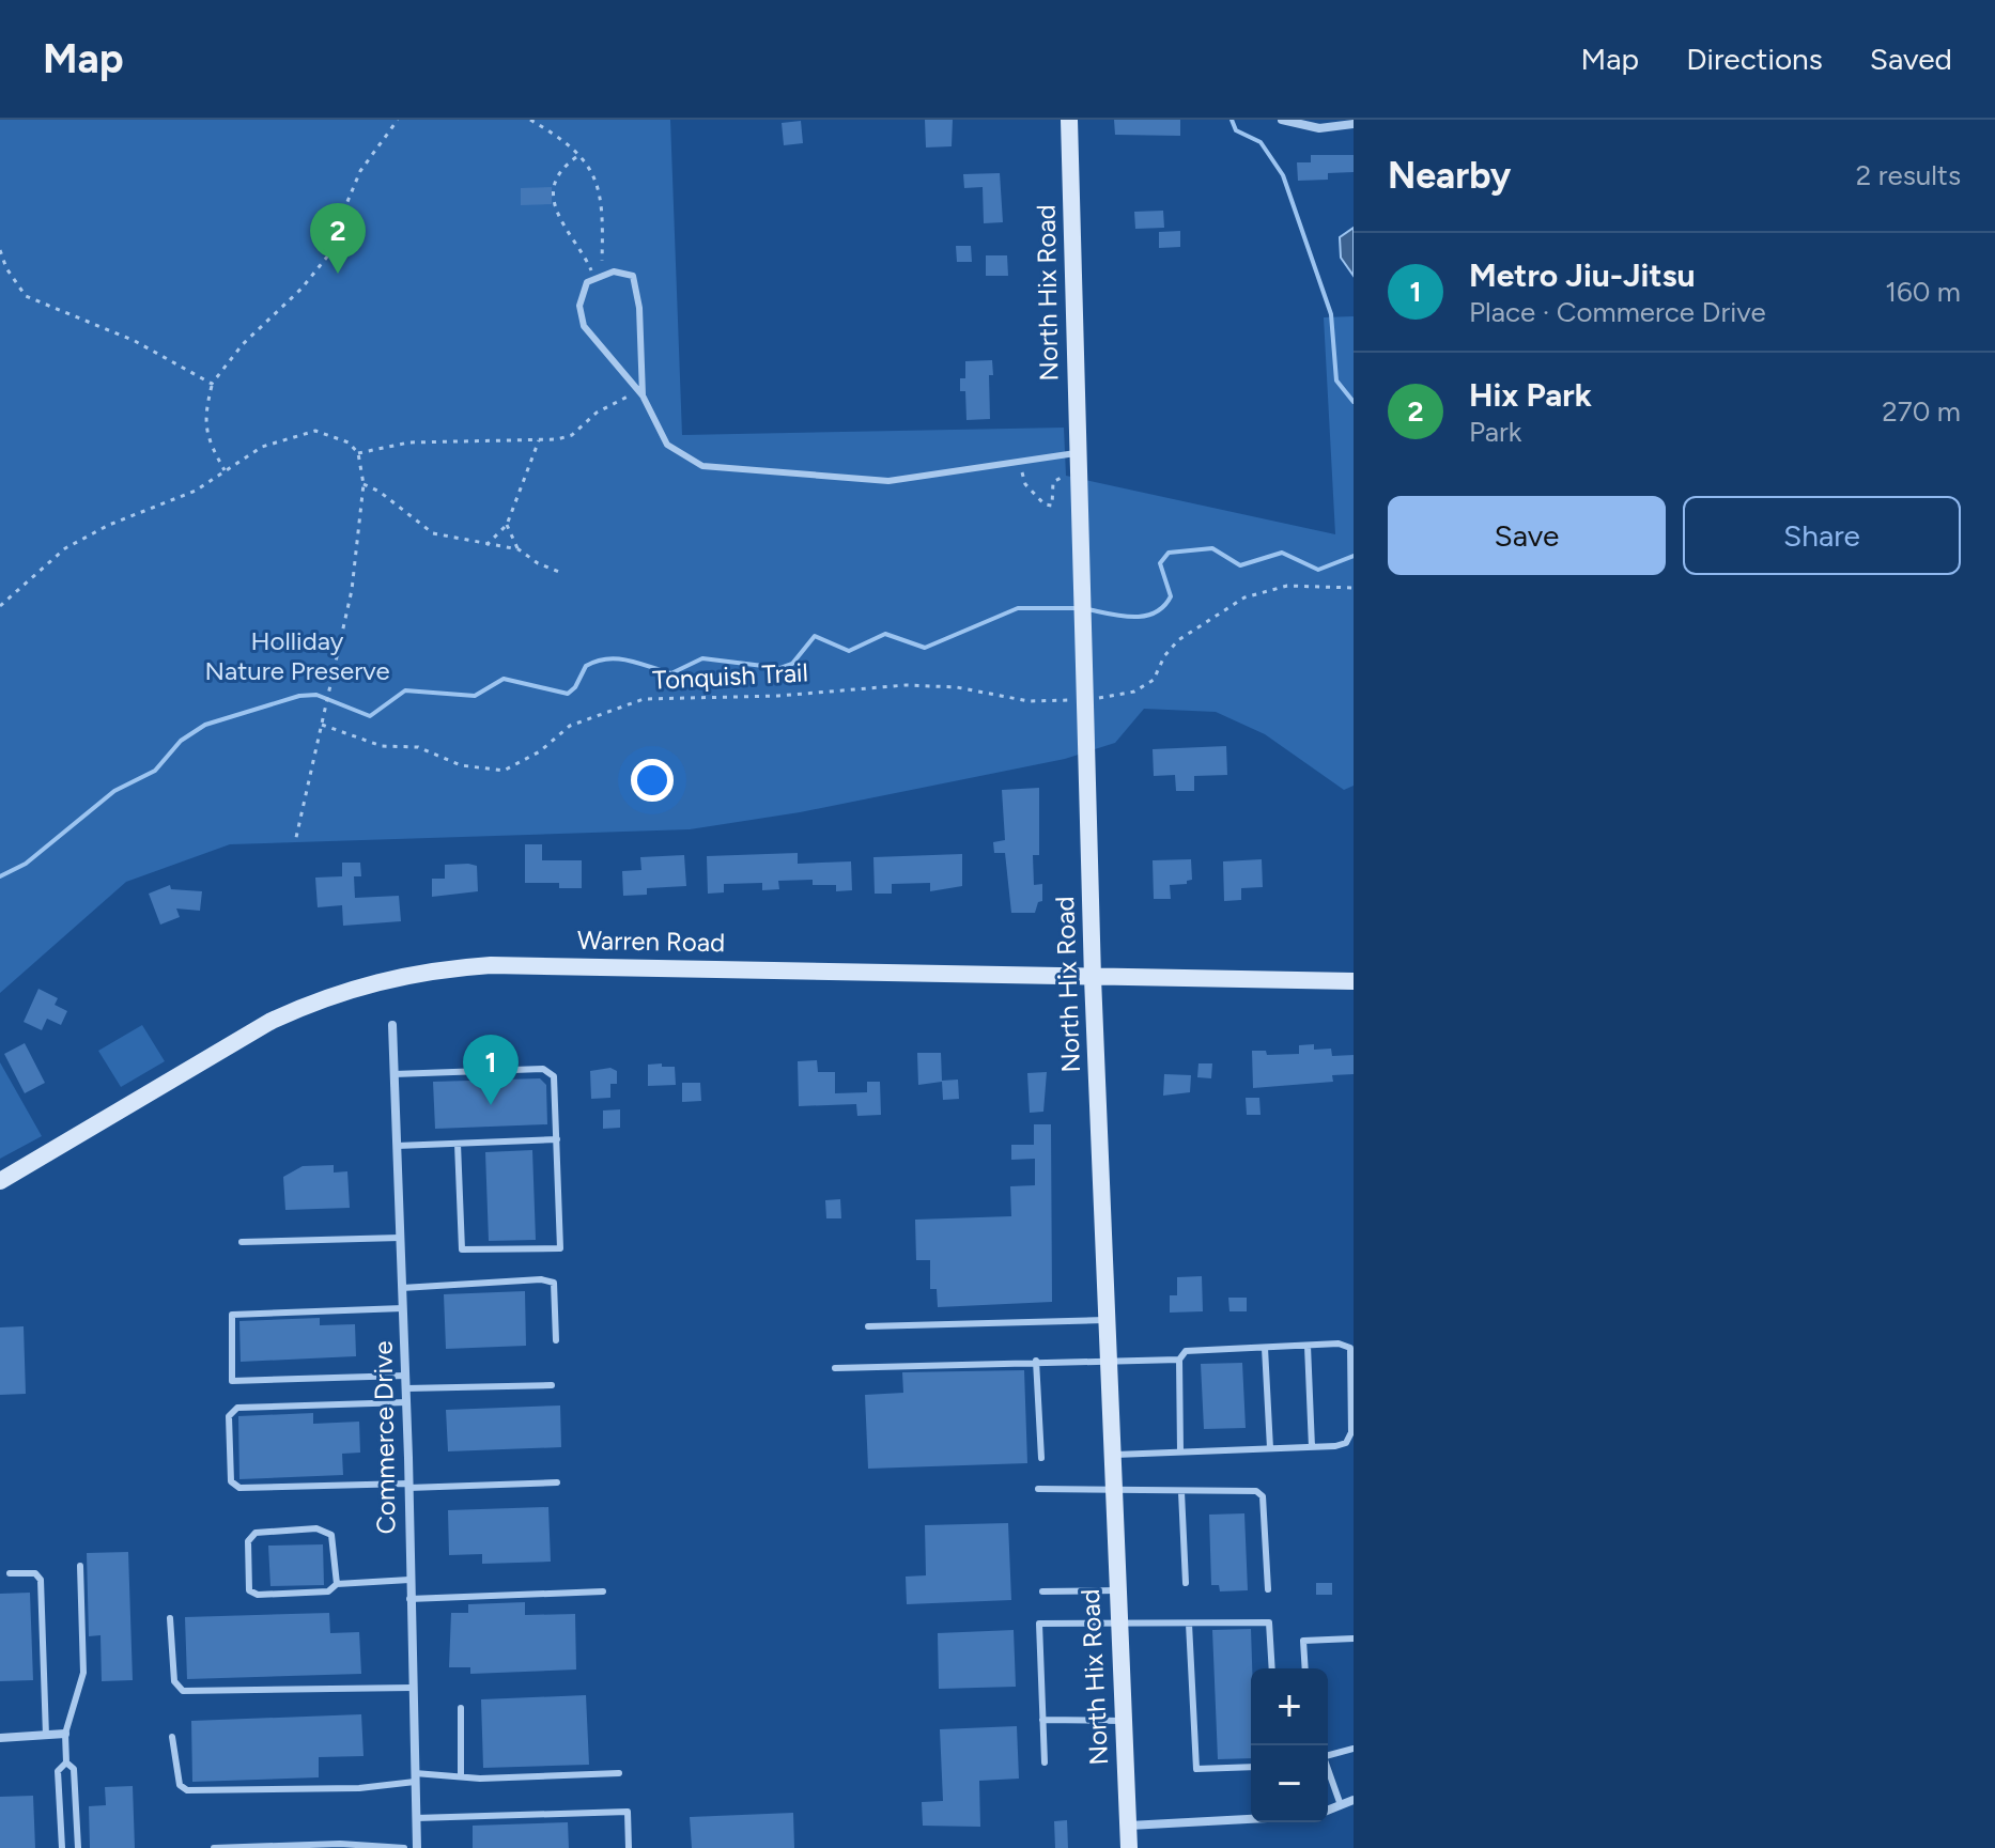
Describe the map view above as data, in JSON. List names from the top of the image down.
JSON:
{
  "streets": {
    "street": ["North Hix Road", "Warren Road", "Commerce Drive"],
    "path": ["Tonquish Trail"]
  },
  "crossings": [
    ["North Hix Road", "Tonquish Trail"],
    ["North Hix Road", "Warren Road"]
  ],
  "parks": ["Holliday Nature Preserve"],
  "page": {
    "header": "Map",
    "nav": ["Map", "Directions", "Saved"],
    "heading": ["Nearby", "2 results"],
    "pins": ["2", "1"],
    "list": [
      {
        "mark": "1",
        "name": "Metro Jiu-Jitsu",
        "note": "Place · Commerce Drive",
        "value": "160 m"
      },
      {
        "mark": "2",
        "name": "Hix Park",
        "note": "Park",
        "value": "270 m"
      }
    ],
    "buttons": ["Save", "Share"],
    "map_buttons": ["+", "−"]
  }
}
